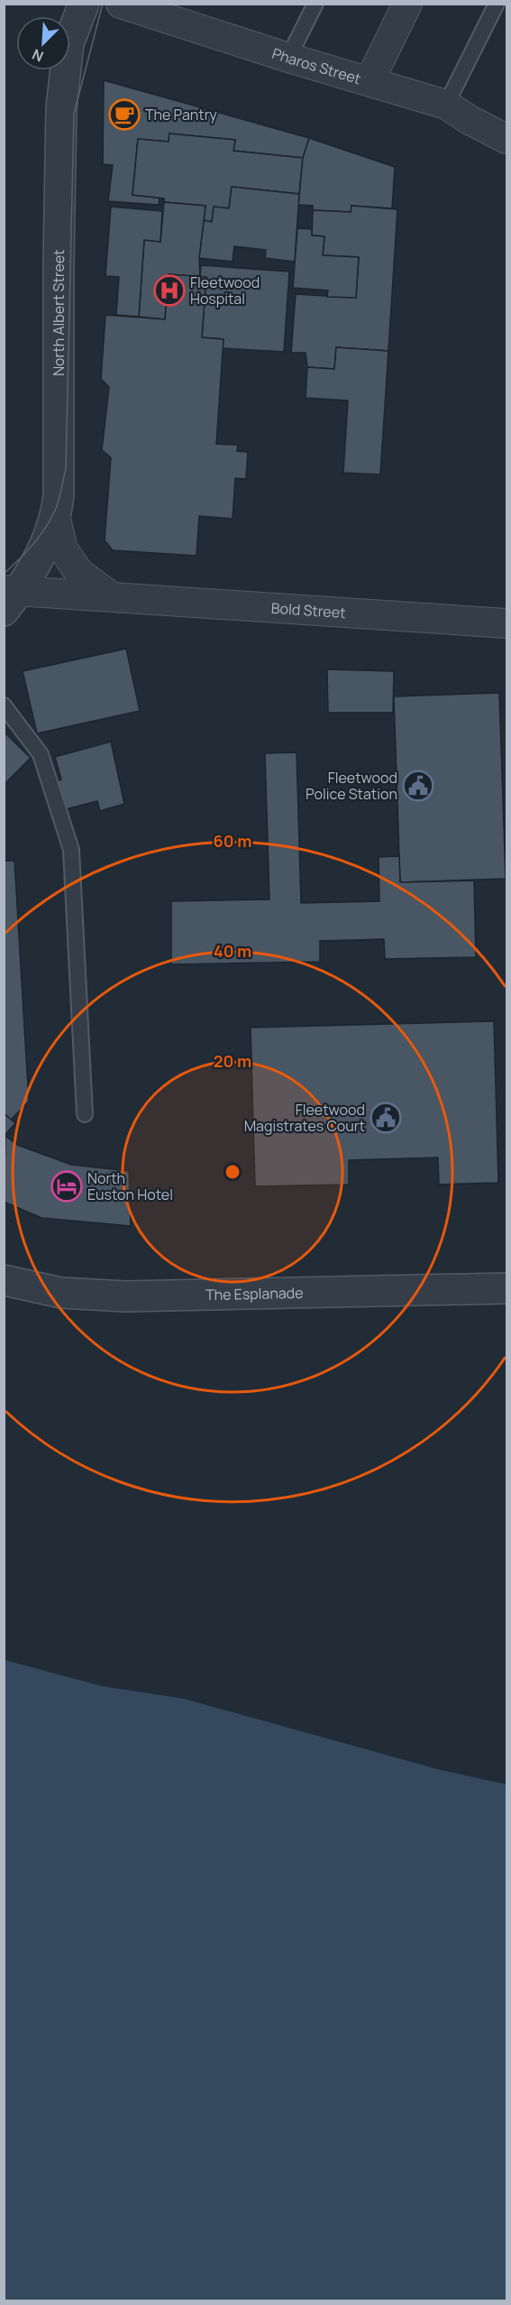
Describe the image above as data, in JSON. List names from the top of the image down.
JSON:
{
  "streets": {
    "street": [
      "Pharos Street",
      "North Albert Street",
      "Bold Street",
      "The Esplanade"
    ]
  },
  "crossings": [
    ["North Albert Street", "Bold Street"]
  ],
  "places": {
    "cafe": ["The Pantry"],
    "hospital": ["Fleetwood Hospital"],
    "public building": ["Fleetwood Police Station", "Fleetwood Magistrates Court"],
    "hotel": ["North Euston Hotel"]
  },
  "north": "bottom left",
  "rings": ["60 m", "40 m", "20 m"]
}
